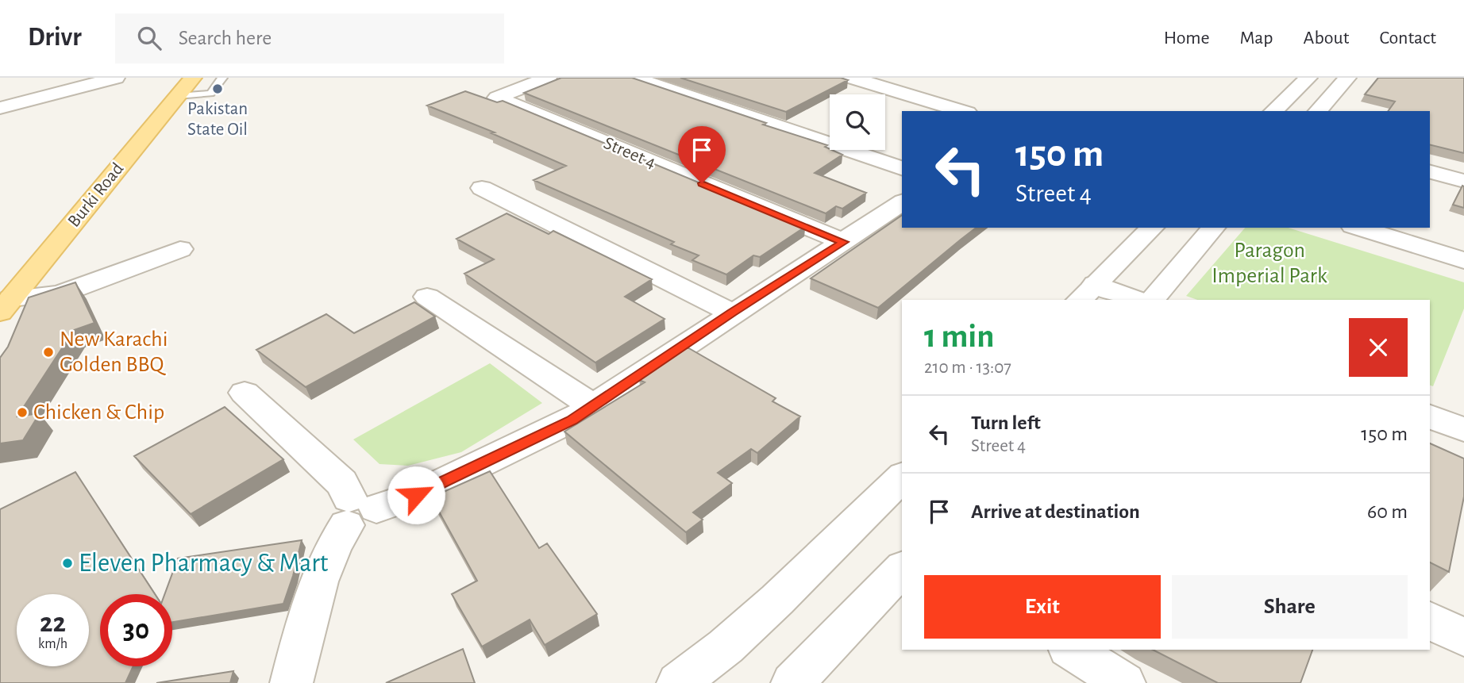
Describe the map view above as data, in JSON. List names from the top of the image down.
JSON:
{
  "streets": {
    "main road": ["Burki Road"],
    "street": ["Street 4"]
  },
  "parks": ["Paragon Imperial Park"],
  "places": [
    "Pakistan State Oil",
    "New Karachi Golden BBQ",
    "Chicken & Chip",
    "Eleven Pharmacy & Mart"
  ],
  "page": {
    "header": "Drivr",
    "search": "Search here",
    "nav": [
      "Home",
      "Map",
      "About",
      "Contact"
    ],
    "turn": ["150 m", "Street 4"],
    "heading": ["1 min", "210 m · 13:07"],
    "list": [
      {
        "name": "Turn left",
        "note": "Street 4",
        "value": "150 m"
      },
      {
        "name": "Arrive at destination",
        "value": "60 m"
      }
    ],
    "buttons": ["Exit", "Share"],
    "speed": "22 km/h",
    "limit": "30"
  }
}
